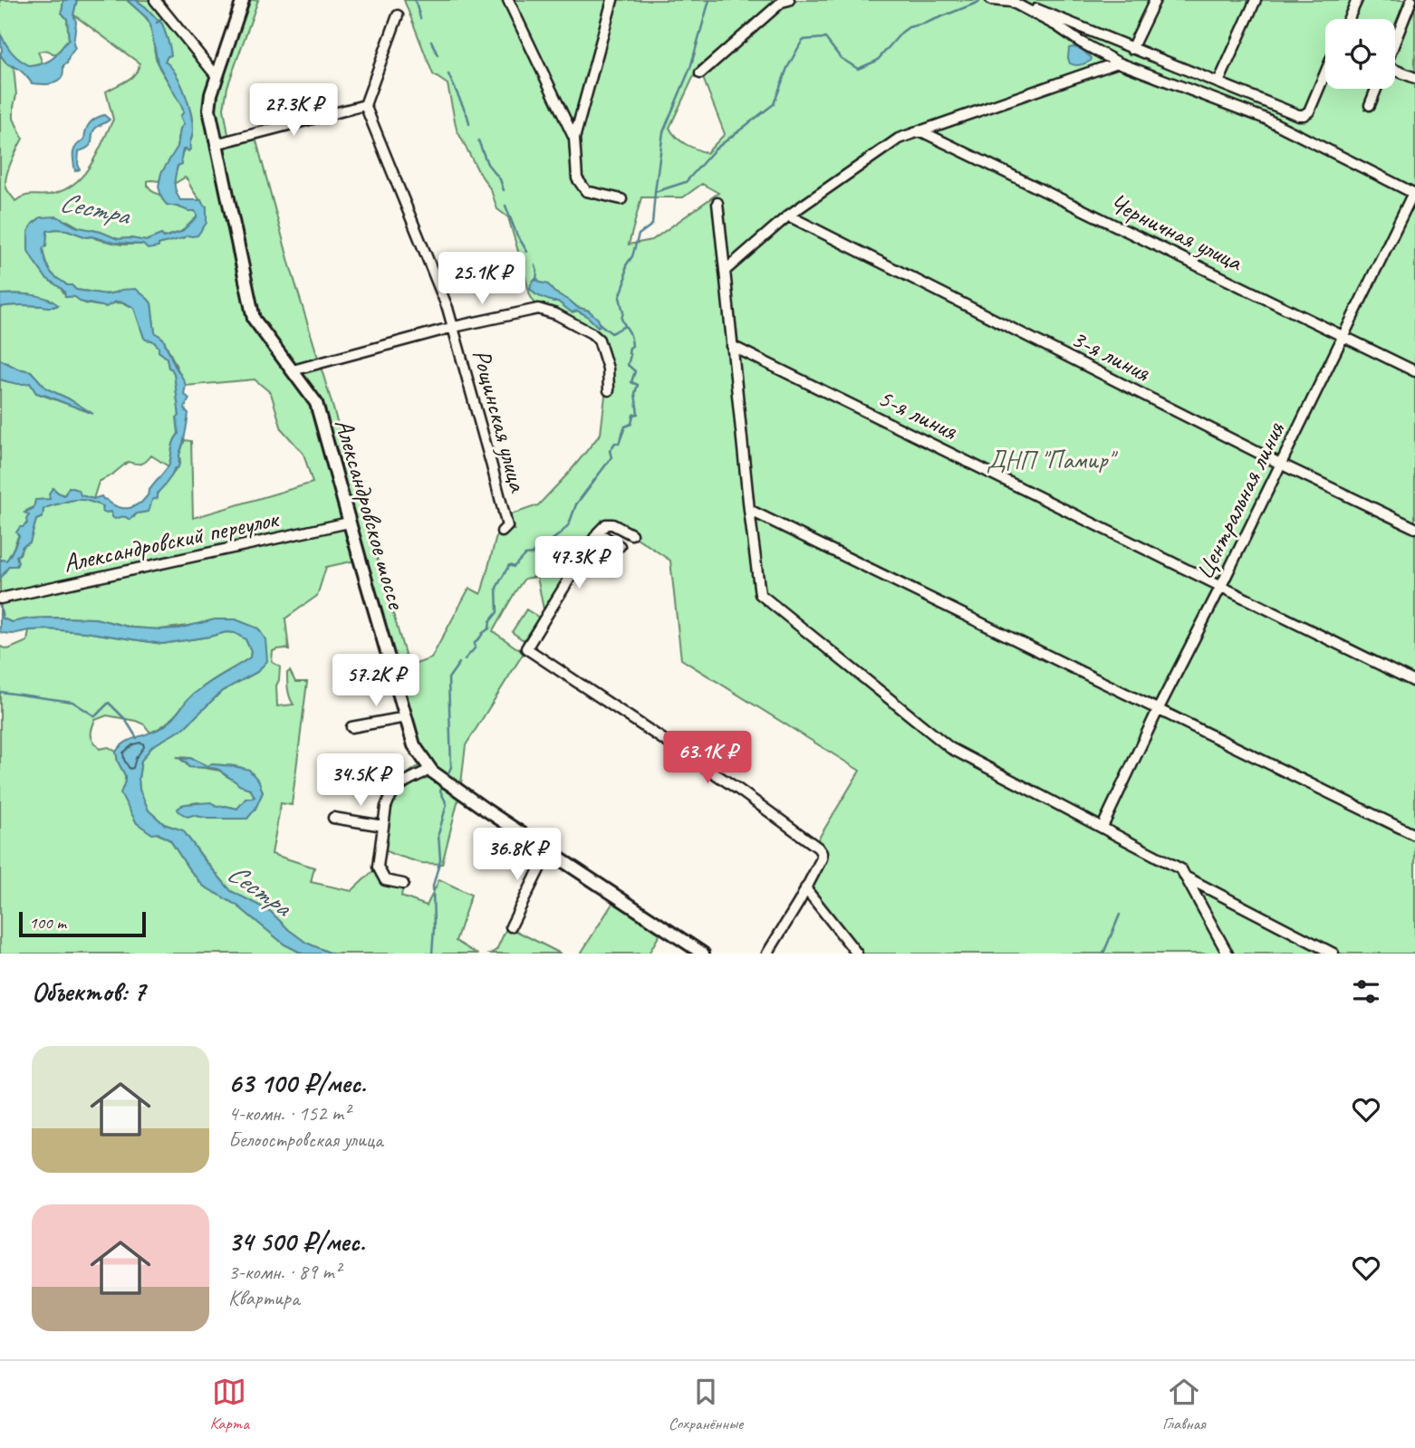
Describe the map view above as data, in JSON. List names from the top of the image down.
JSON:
{
  "streets": {
    "street": [
      "Черничная улица",
      "3-я линия",
      "5-я линия",
      "Рощинская улица",
      "Центральная линия",
      "Александровское шоссе",
      "Александровский переулок"
    ]
  },
  "crossings": [
    ["Черничная улица", "Центральная линия"],
    ["3-я линия", "Центральная линия"],
    ["5-я линия", "Центральная линия"],
    ["Александровское шоссе", "Александровский переулок"]
  ],
  "water": ["Сестра"],
  "parks": ["ДНП \"Памир\""],
  "scale_bar": "100 m",
  "page": {
    "price": [
      "27.3K ₽",
      "25.1K ₽",
      "47.3K ₽",
      "57.2K ₽",
      "63.1K ₽",
      "34.5K ₽",
      "36.8K ₽"
    ],
    "scale": "100 m",
    "heading": "Объектов: 7",
    "list": [
      {
        "name": "63 100 ₽/мес.",
        "note": "4-комн. · 152 m² · Белоостровская улица"
      },
      {
        "name": "34 500 ₽/мес.",
        "note": "3-комн. · 89 m² · Квартира"
      }
    ],
    "tabs": ["Карта", "Сохранённые", "Главная"]
  }
}
